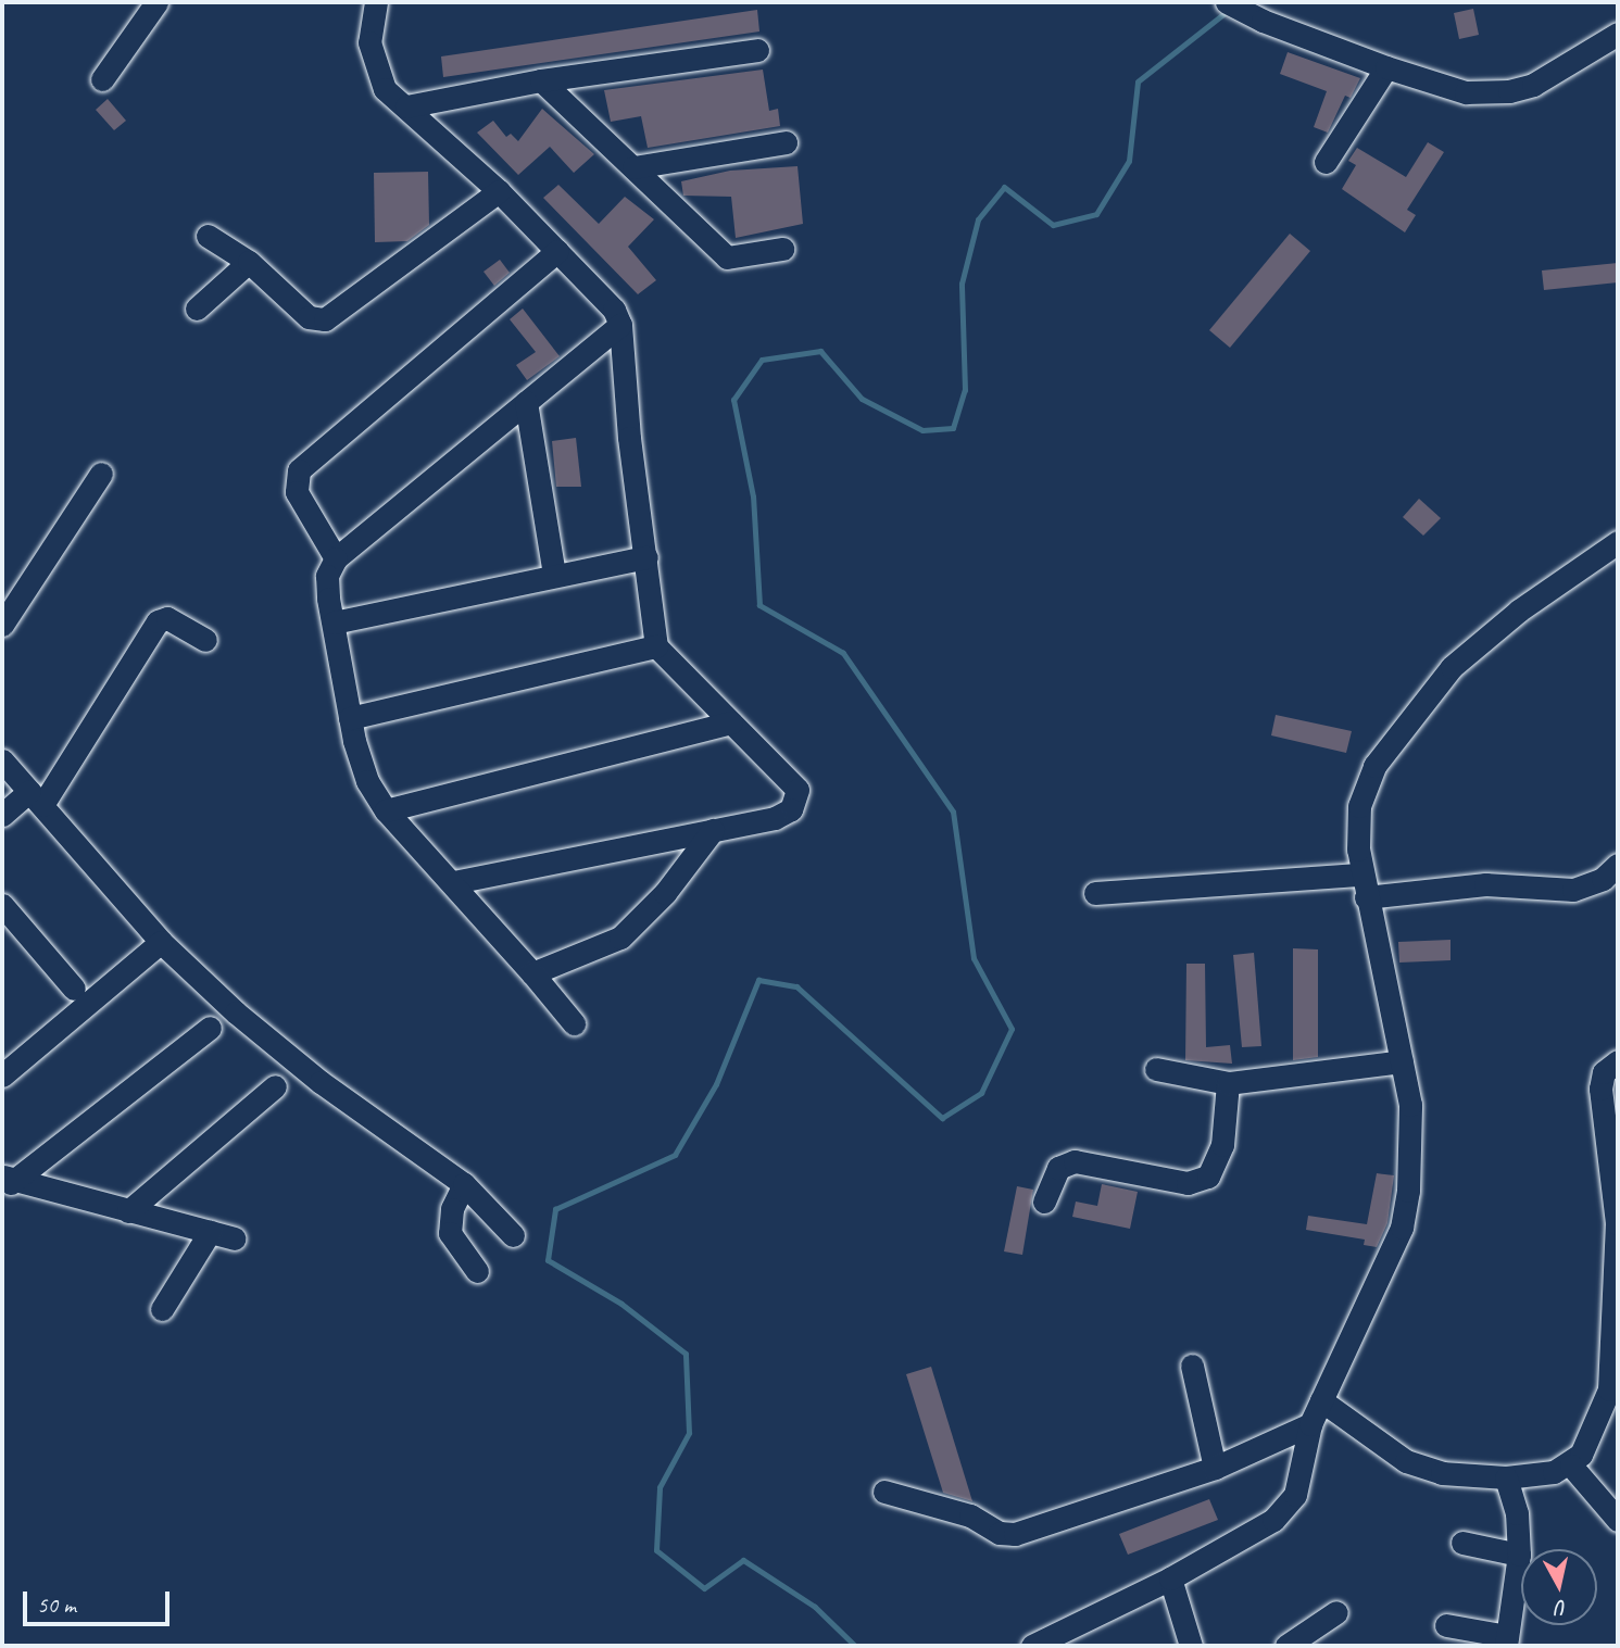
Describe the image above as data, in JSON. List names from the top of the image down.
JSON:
{
  "scale_bar": "50 m",
  "north": "bottom"
}
